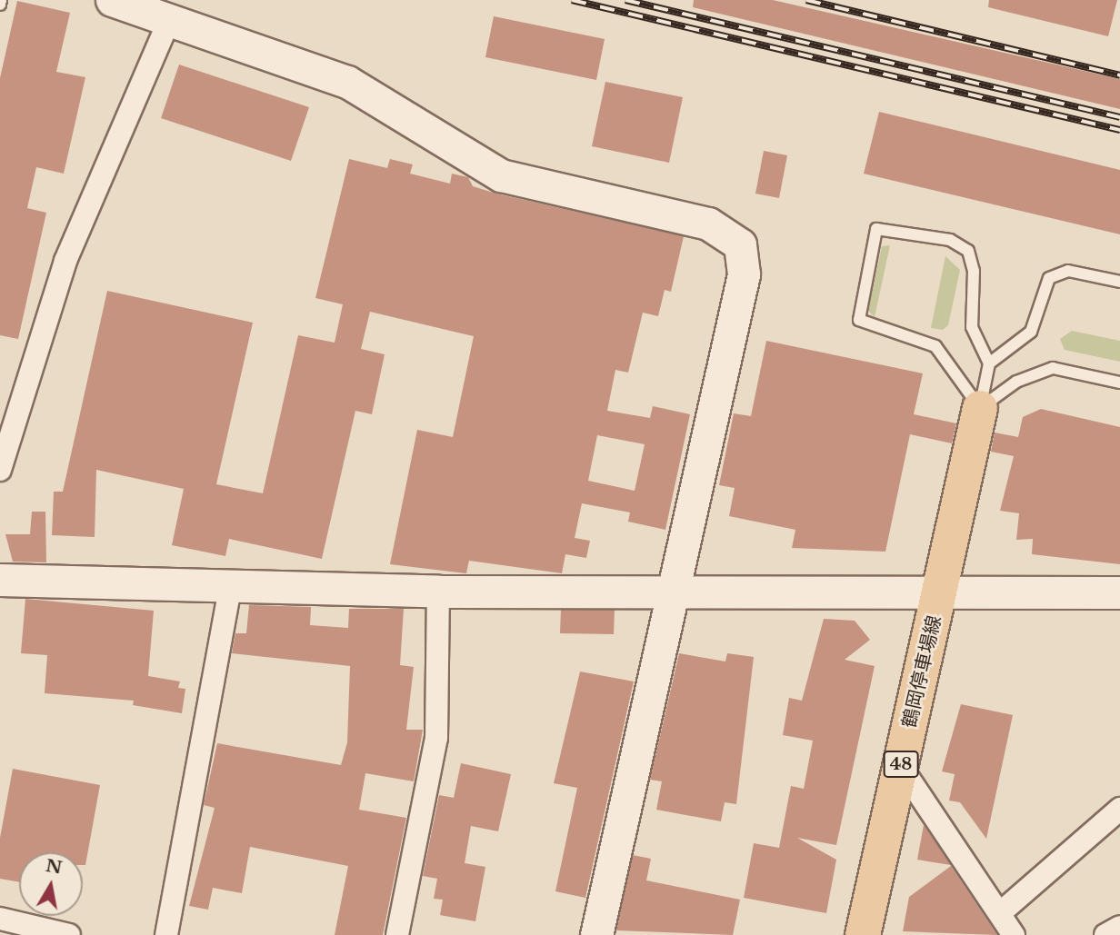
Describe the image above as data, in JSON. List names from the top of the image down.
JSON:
{
  "streets": {
    "main road": ["鶴岡停車場線", "48"]
  },
  "north": "top"
}
